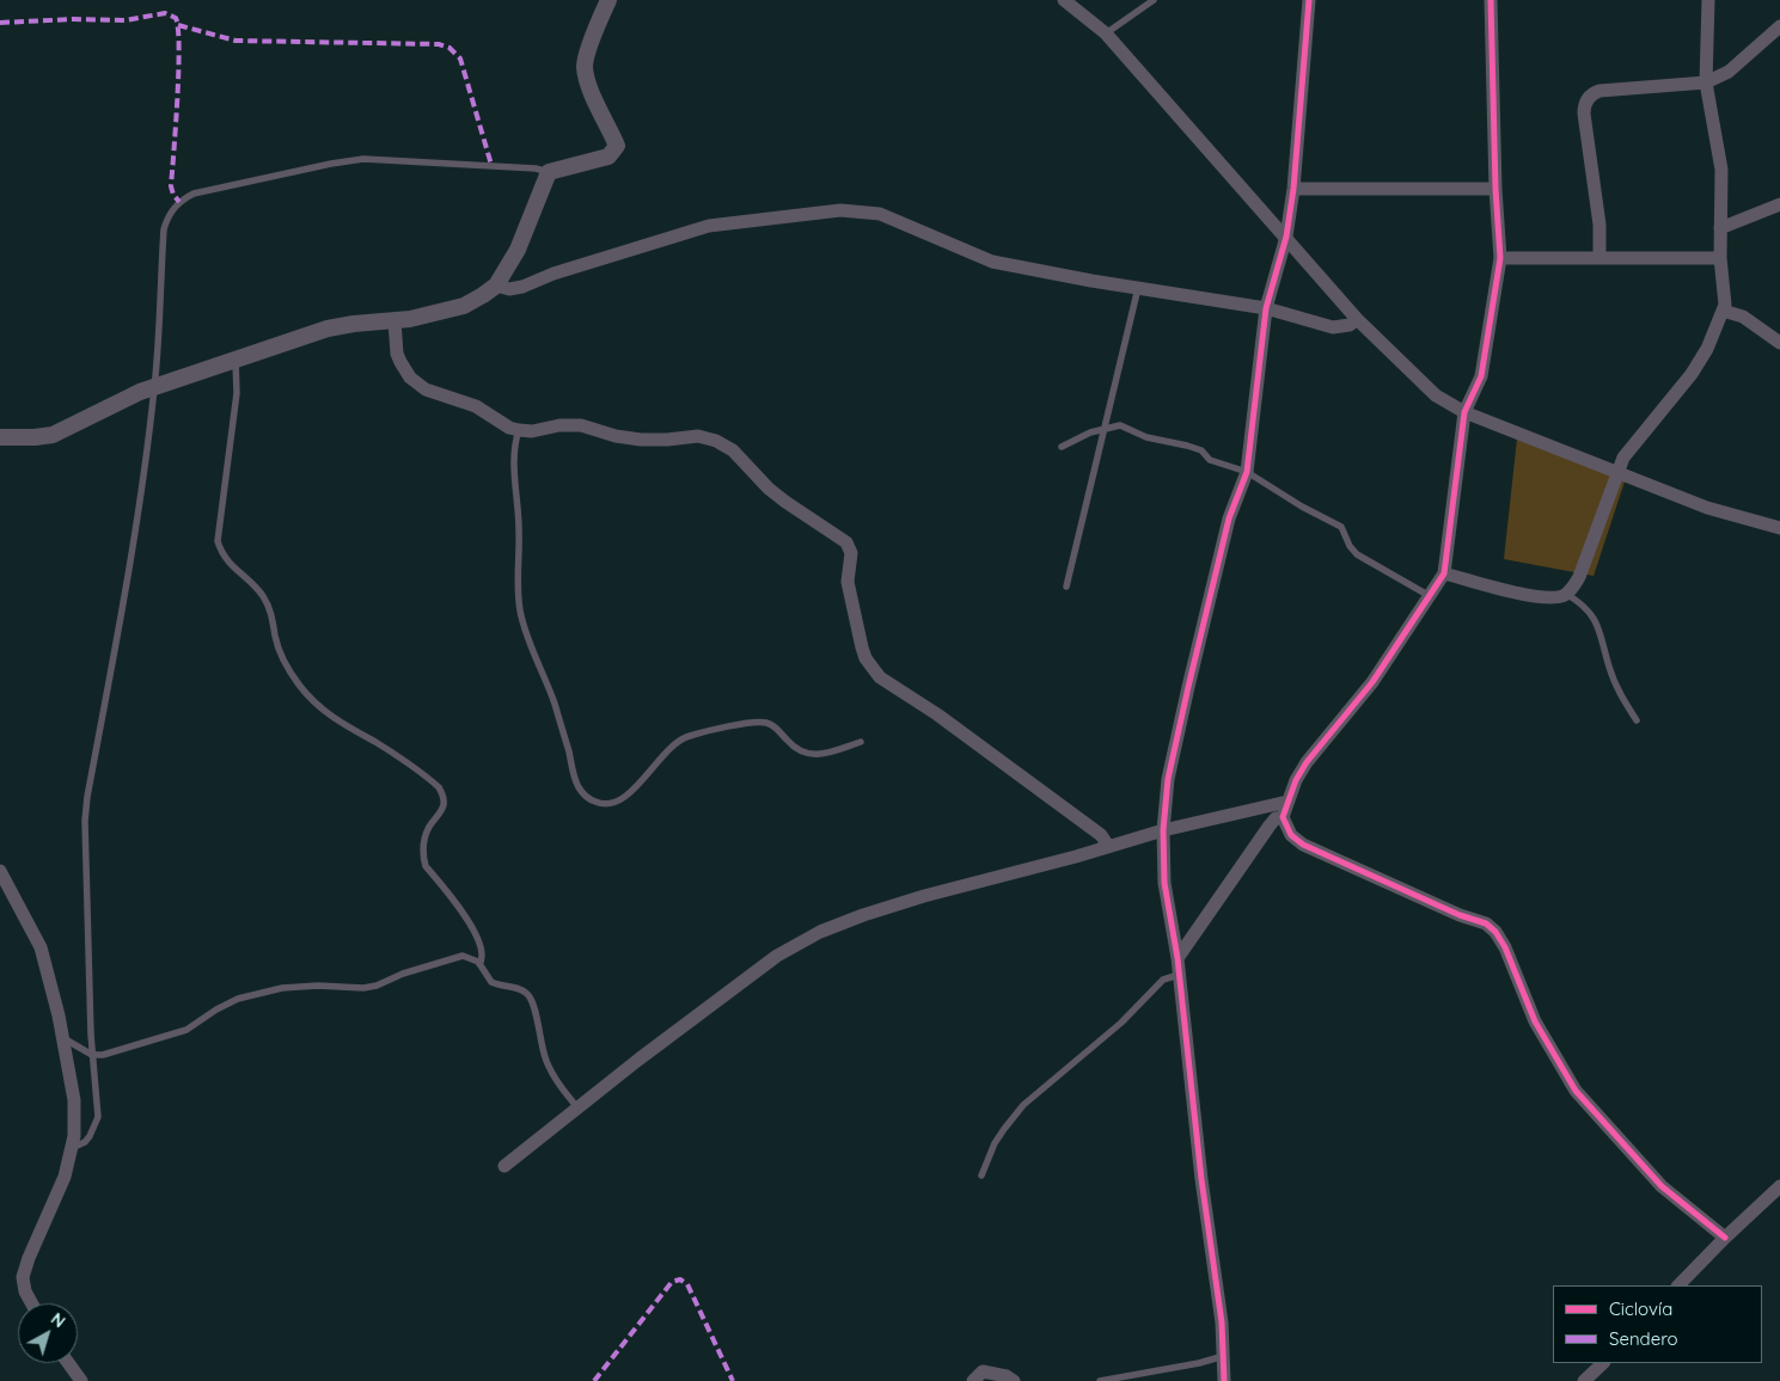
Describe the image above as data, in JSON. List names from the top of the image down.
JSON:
{
  "legend": ["Ciclovía", "Sendero"],
  "north": "top right"
}
